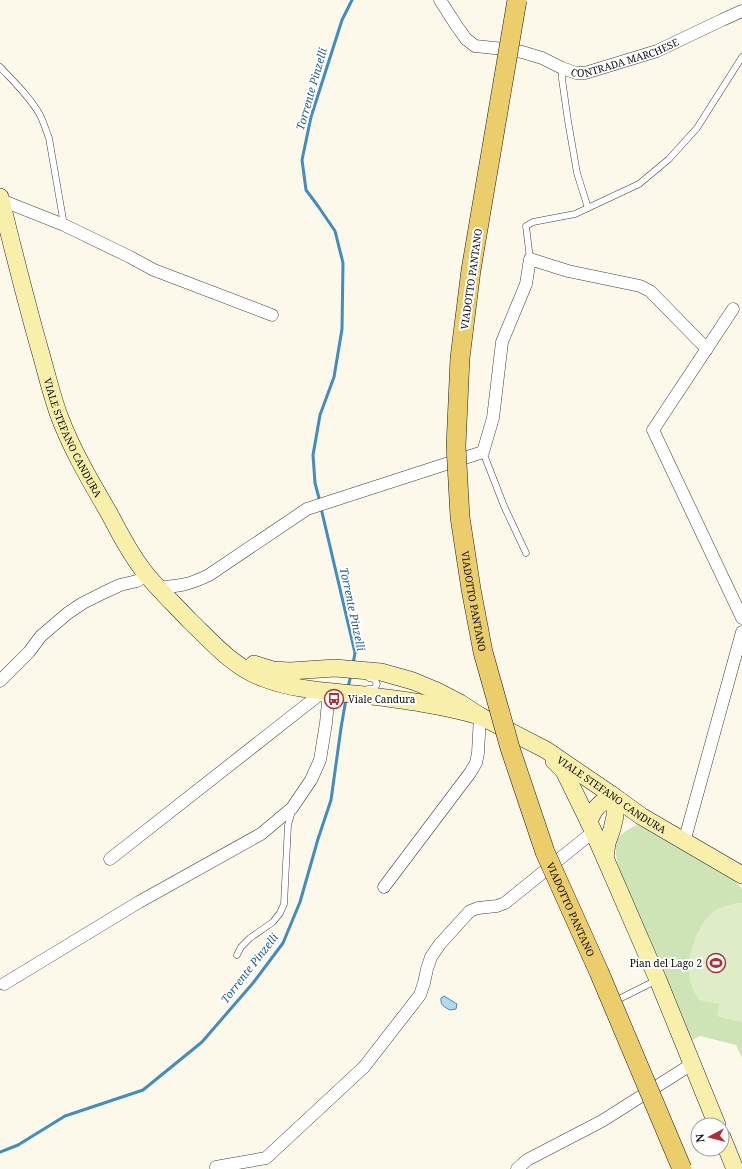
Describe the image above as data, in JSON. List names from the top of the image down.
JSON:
{
  "streets": {
    "main road": ["VIADOTTO PANTANO", "VIALE STEFANO CANDURA"],
    "street": ["CONTRADA MARCHESE"]
  },
  "water": ["Torrente Pinzelli"],
  "places": {
    "bus stop": ["Viale Candura"],
    "sports": ["Pian del Lago 2"]
  },
  "north": "left"
}
